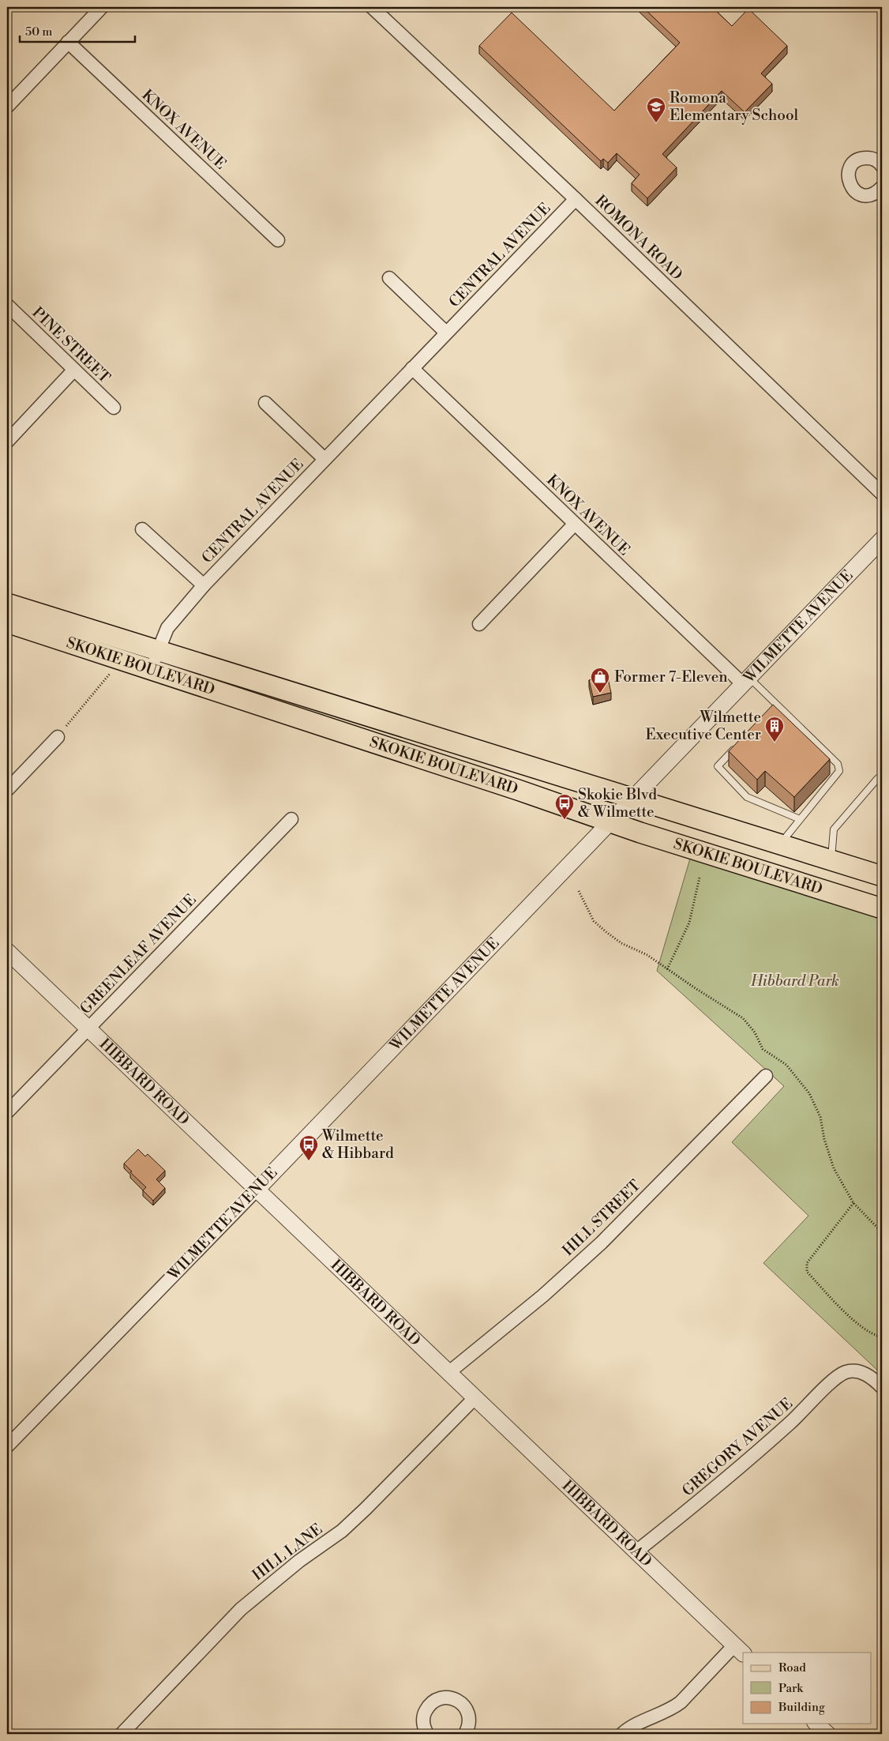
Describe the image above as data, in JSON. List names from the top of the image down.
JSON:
{
  "streets": {
    "main road": ["SKOKIE BOULEVARD"],
    "street": [
      "KNOX AVENUE",
      "ROMONA ROAD",
      "CENTRAL AVENUE",
      "PINE STREET",
      "WILMETTE AVENUE",
      "GREENLEAF AVENUE",
      "HIBBARD ROAD",
      "HILL STREET",
      "GREGORY AVENUE",
      "HILL LANE"
    ]
  },
  "crossings": [
    ["KNOX AVENUE", "CENTRAL AVENUE"],
    ["KNOX AVENUE", "WILMETTE AVENUE"],
    ["ROMONA ROAD", "CENTRAL AVENUE"],
    ["CENTRAL AVENUE", "SKOKIE BOULEVARD"],
    ["WILMETTE AVENUE", "SKOKIE BOULEVARD"],
    ["WILMETTE AVENUE", "HIBBARD ROAD"],
    ["GREENLEAF AVENUE", "HIBBARD ROAD"],
    ["HIBBARD ROAD", "HILL STREET"],
    ["HIBBARD ROAD", "GREGORY AVENUE"],
    ["HIBBARD ROAD", "HILL LANE"]
  ],
  "parks": ["Hibbard Park"],
  "places": {
    "school or university": ["Romona Elementary School"],
    "shop": ["Former 7-Eleven"],
    "building": ["Wilmette Executive Center"],
    "bus stop": ["Skokie Blvd & Wilmette", "Wilmette & Hibbard"]
  },
  "legend": ["Road", "Park", "Building"],
  "scale_bar": "50 m"
}
